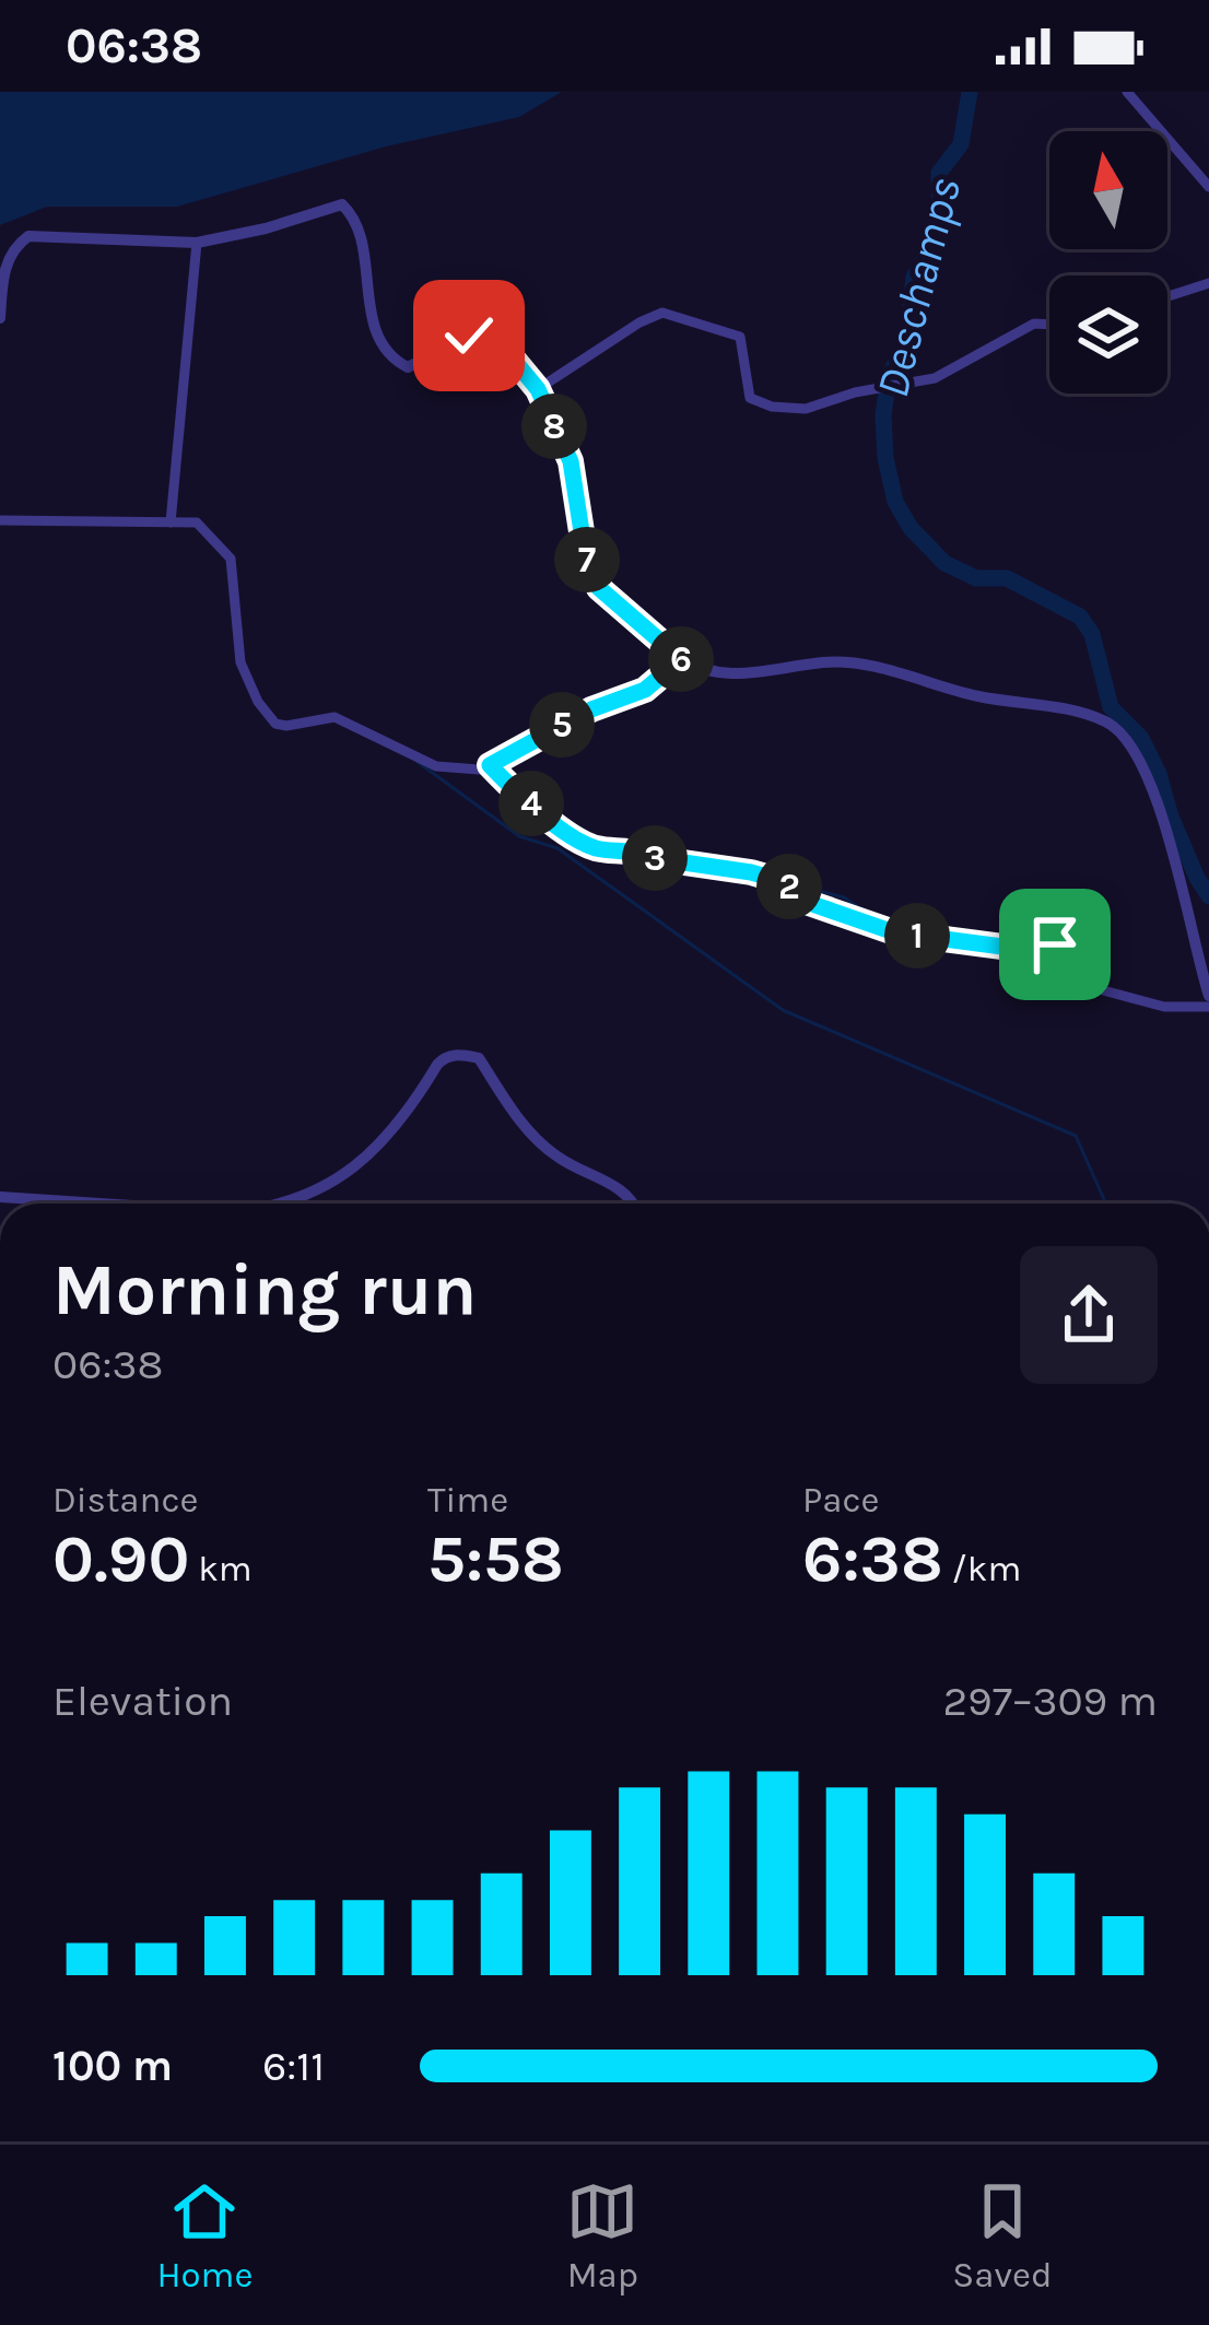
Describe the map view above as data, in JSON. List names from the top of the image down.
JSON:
{
  "water": ["Deschamps"],
  "north": "top",
  "page": {
    "status": "06:38",
    "pins": [
      "8",
      "7",
      "6",
      "5",
      "4",
      "3",
      "2",
      "1"
    ],
    "heading": ["Morning run", "06:38"],
    "stats": [
      ["Distance", "0.90 km"],
      ["Time", "5:58"],
      ["Pace", "6:38 /km"]
    ],
    "chart": ["Elevation", "297–309 m"],
    "list": [
      {
        "name": "100 m",
        "note": "6:11"
      }
    ],
    "tabs": ["Home", "Map", "Saved"]
  }
}
